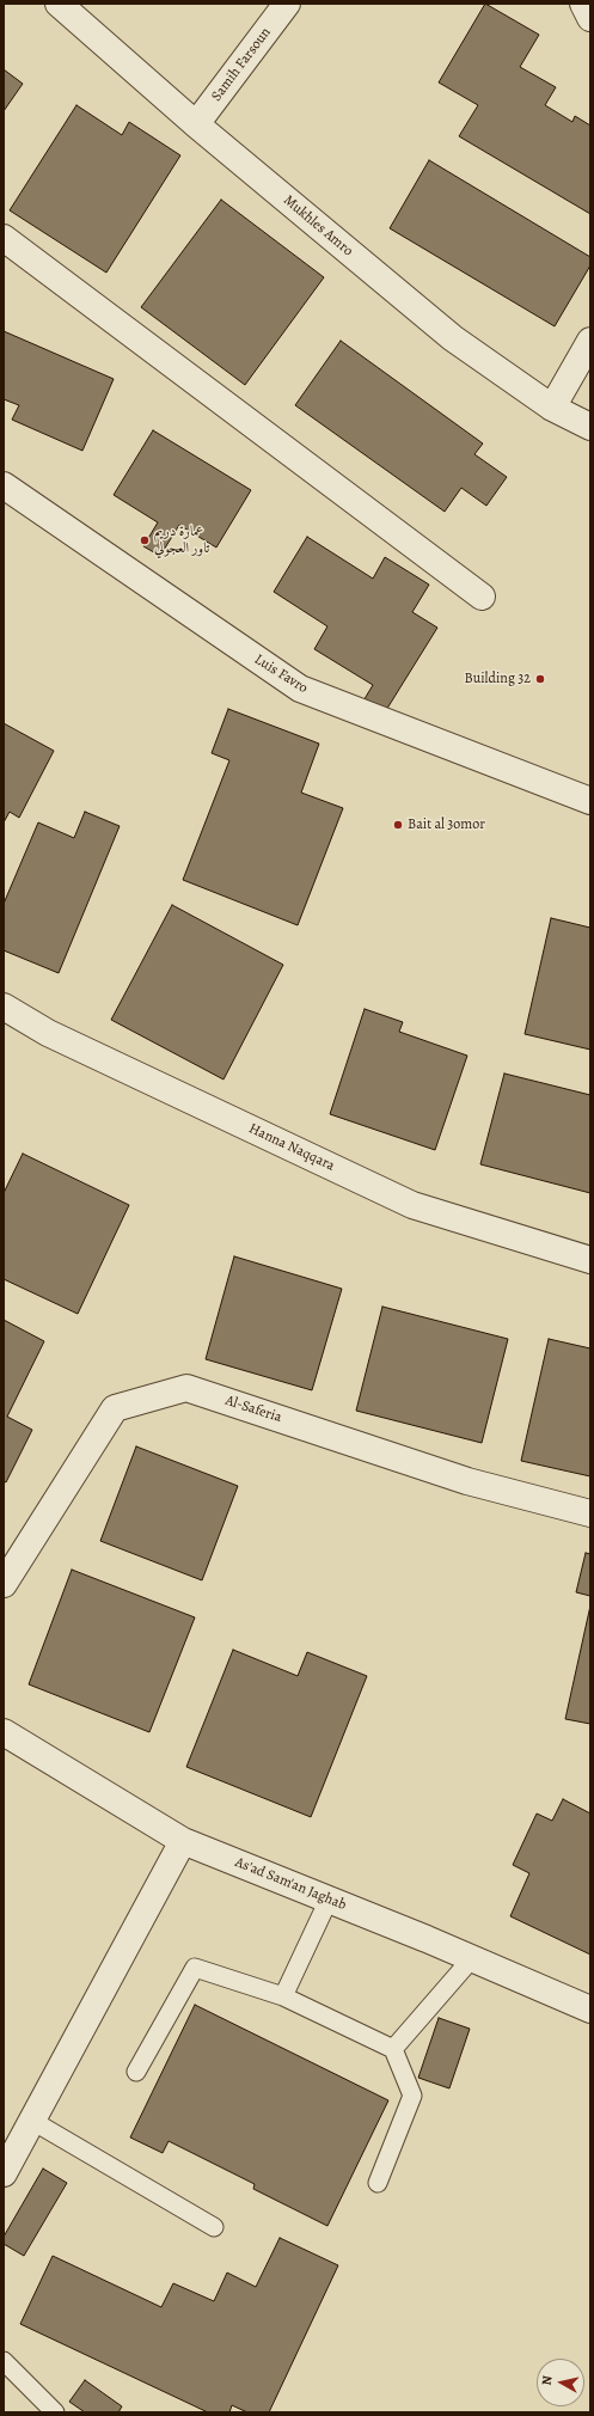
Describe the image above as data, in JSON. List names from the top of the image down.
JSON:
{
  "streets": {
    "street": [
      "Samih Farsoun",
      "Mukhles Amro",
      "Luis Favro",
      "Hanna Naqqara",
      "Al-Saferia",
      "As'ad Sam'an Jaghab"
    ]
  },
  "crossings": [
    ["Samih Farsoun", "Mukhles Amro"]
  ],
  "places": ["عمارة دريم تاور العجولي", "Building 32", "Bait al 3omor"],
  "north": "left"
}
